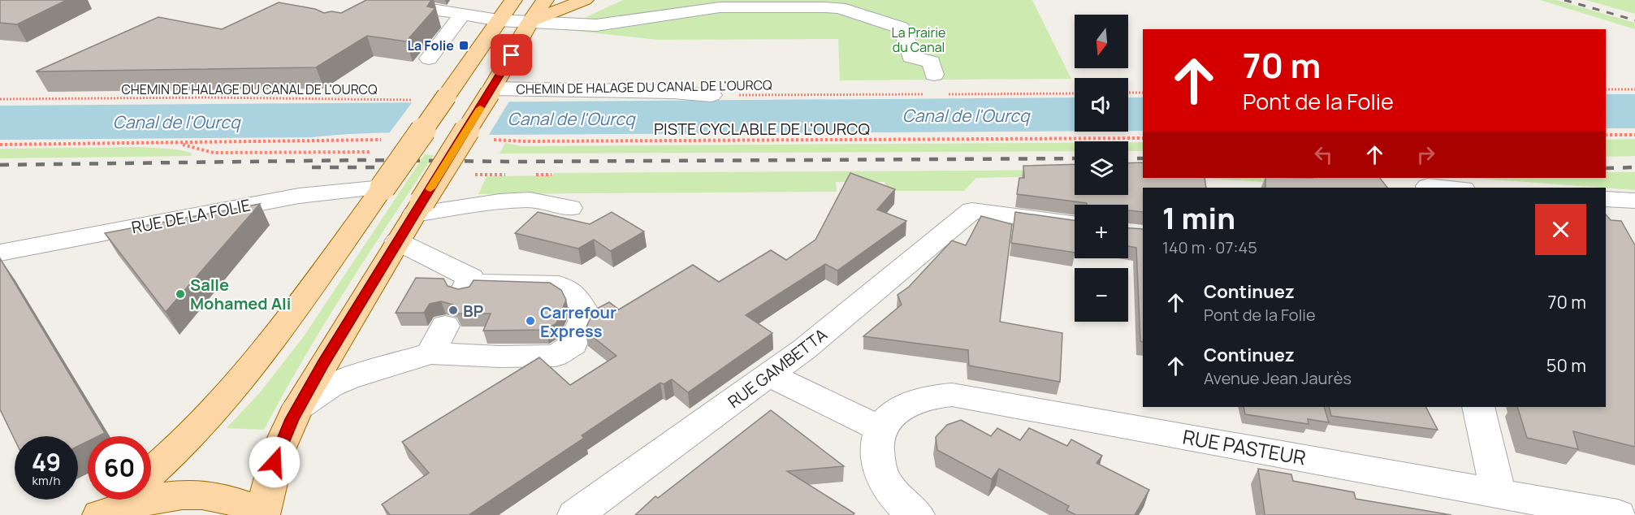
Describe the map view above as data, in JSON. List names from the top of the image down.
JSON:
{
  "streets": {
    "street": ["RUE DE LA FOLIE", "RUE GAMBETTA", "RUE PASTEUR"],
    "path": ["CHEMIN DE HALAGE DU CANAL DE L'OURCQ", "PISTE CYCLABLE DE L'OURCQ"]
  },
  "water": ["Canal de l'Ourcq"],
  "parks": ["La Prairie du Canal"],
  "places": {
    "transit": ["La Folie"],
    "other": ["Salle Mohamed Ali", "BP", "Carrefour Express"]
  },
  "north": "bottom",
  "page": {
    "map_buttons": ["+", "−"],
    "turn": ["70 m", "Pont de la Folie"],
    "heading": ["1 min", "140 m · 07:45"],
    "list": [
      {
        "name": "Continuez",
        "note": "Pont de la Folie",
        "value": "70 m"
      },
      {
        "name": "Continuez",
        "note": "Avenue Jean Jaurès",
        "value": "50 m"
      }
    ],
    "speed": "49 km/h",
    "limit": "60"
  }
}
